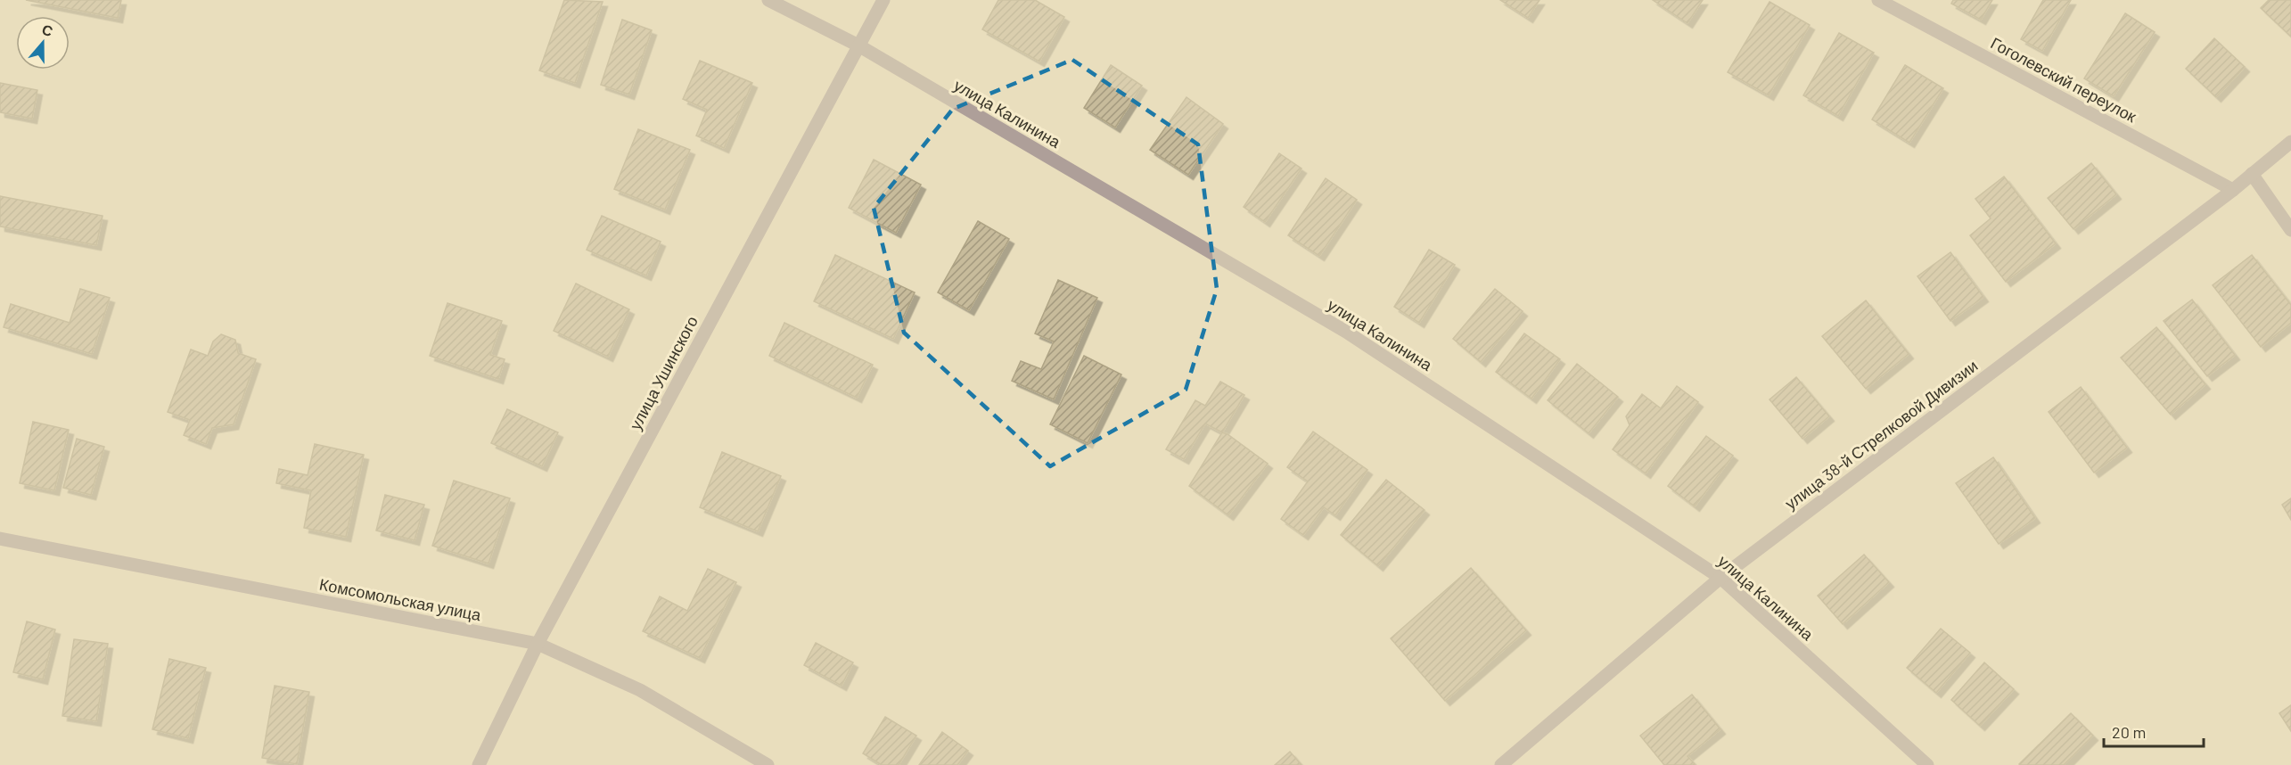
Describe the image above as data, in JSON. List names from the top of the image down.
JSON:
{
  "streets": {
    "street": [
      "Гоголевский переулок",
      "улица Калинина",
      "улица Ушинского",
      "улица 38-й Стрелковой Дивизии",
      "Комсомольская улица"
    ]
  },
  "crossings": [
    ["Гоголевский переулок", "улица 38-й Стрелковой Дивизии"],
    ["улица Калинина", "улица Ушинского"],
    ["улица Калинина", "улица 38-й Стрелковой Дивизии"],
    ["улица Ушинского", "Комсомольская улица"]
  ],
  "scale_bar": "20 m",
  "north": "top"
}
